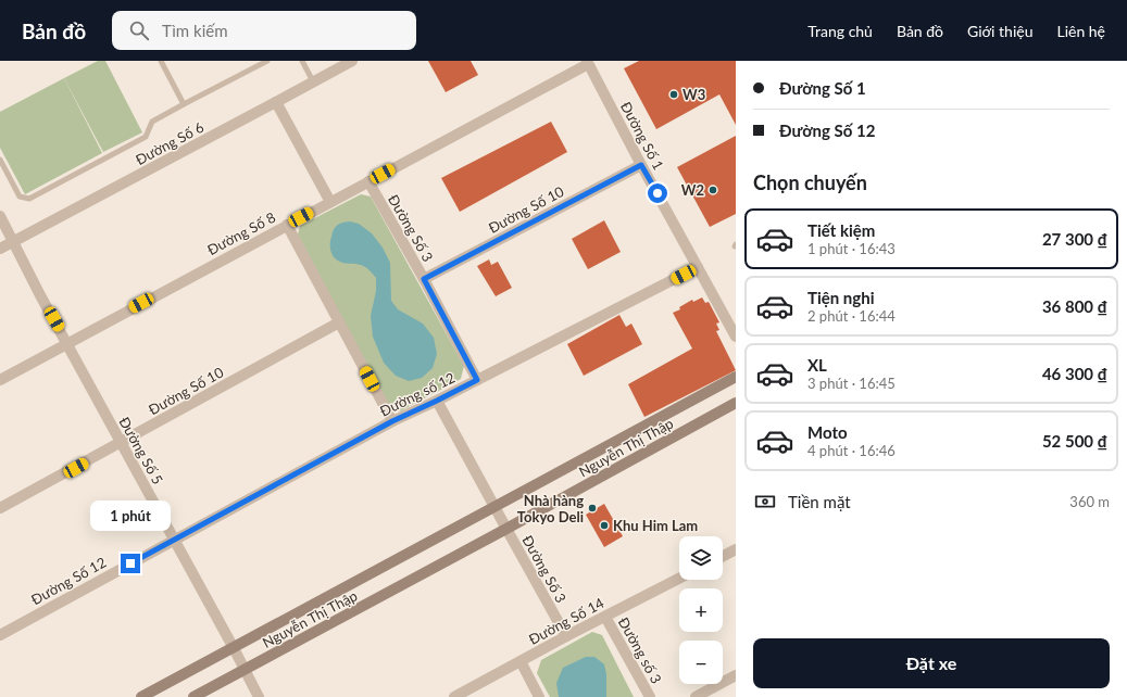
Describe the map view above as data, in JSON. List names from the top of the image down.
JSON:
{
  "streets": {
    "main road": ["Nguyễn Thị Thập"],
    "street": [
      "Đường Số 1",
      "Đường Số 6",
      "Đường Số 10",
      "Đường Số 3",
      "Đường Số 8",
      "Đường số 12",
      "Đường Số 5",
      "Đường Số 12",
      "Đường Số 14",
      "Đường số 3"
    ]
  },
  "crossings": [
    ["Đường Số 1", "Đường Số 10"],
    ["Đường Số 1", "Đường Số 8"],
    ["Đường Số 1", "Đường số 12"],
    ["Đường Số 6", "Đường Số 5"],
    ["Đường Số 10", "Đường Số 3"],
    ["Đường Số 10", "Đường Số 5"],
    ["Đường Số 3", "Đường Số 8"],
    ["Đường Số 3", "Đường số 12"],
    ["Đường Số 3", "Nguyễn Thị Thập"],
    ["Đường Số 3", "Đường Số 14"],
    ["Đường Số 8", "Đường Số 5"],
    ["Đường số 12", "Đường Số 5"],
    ["Đường số 12", "Đường Số 12"],
    ["Nguyễn Thị Thập", "Đường Số 5"],
    ["Đường Số 5", "Đường Số 12"],
    ["Đường Số 14", "Đường số 3"]
  ],
  "places": [
    "W3",
    "W2",
    "Nhà hàng Tokyo Deli",
    "Khu Him Lam"
  ],
  "page": {
    "header": "Bản đồ",
    "search": "Tìm kiếm",
    "nav": [
      "Trang chủ",
      "Bản đồ",
      "Giới thiệu",
      "Liên hệ"
    ],
    "banner": ["Đường Số 1", "Đường Số 12"],
    "heading": "Chọn chuyến",
    "list": [
      {
        "name": "Tiết kiệm",
        "note": "1 phút · 16:43",
        "value": "27 300 ₫"
      },
      {
        "name": "Tiện nghi",
        "note": "2 phút · 16:44",
        "value": "36 800 ₫"
      },
      {
        "name": "XL",
        "note": "3 phút · 16:45",
        "value": "46 300 ₫"
      },
      {
        "name": "Moto",
        "note": "4 phút · 16:46",
        "value": "52 500 ₫"
      }
    ],
    "pay": ["Tiền mặt", "360 m"],
    "bubble": "1 phút",
    "map_buttons": ["+", "−"],
    "buttons": "Đặt xe"
  }
}
